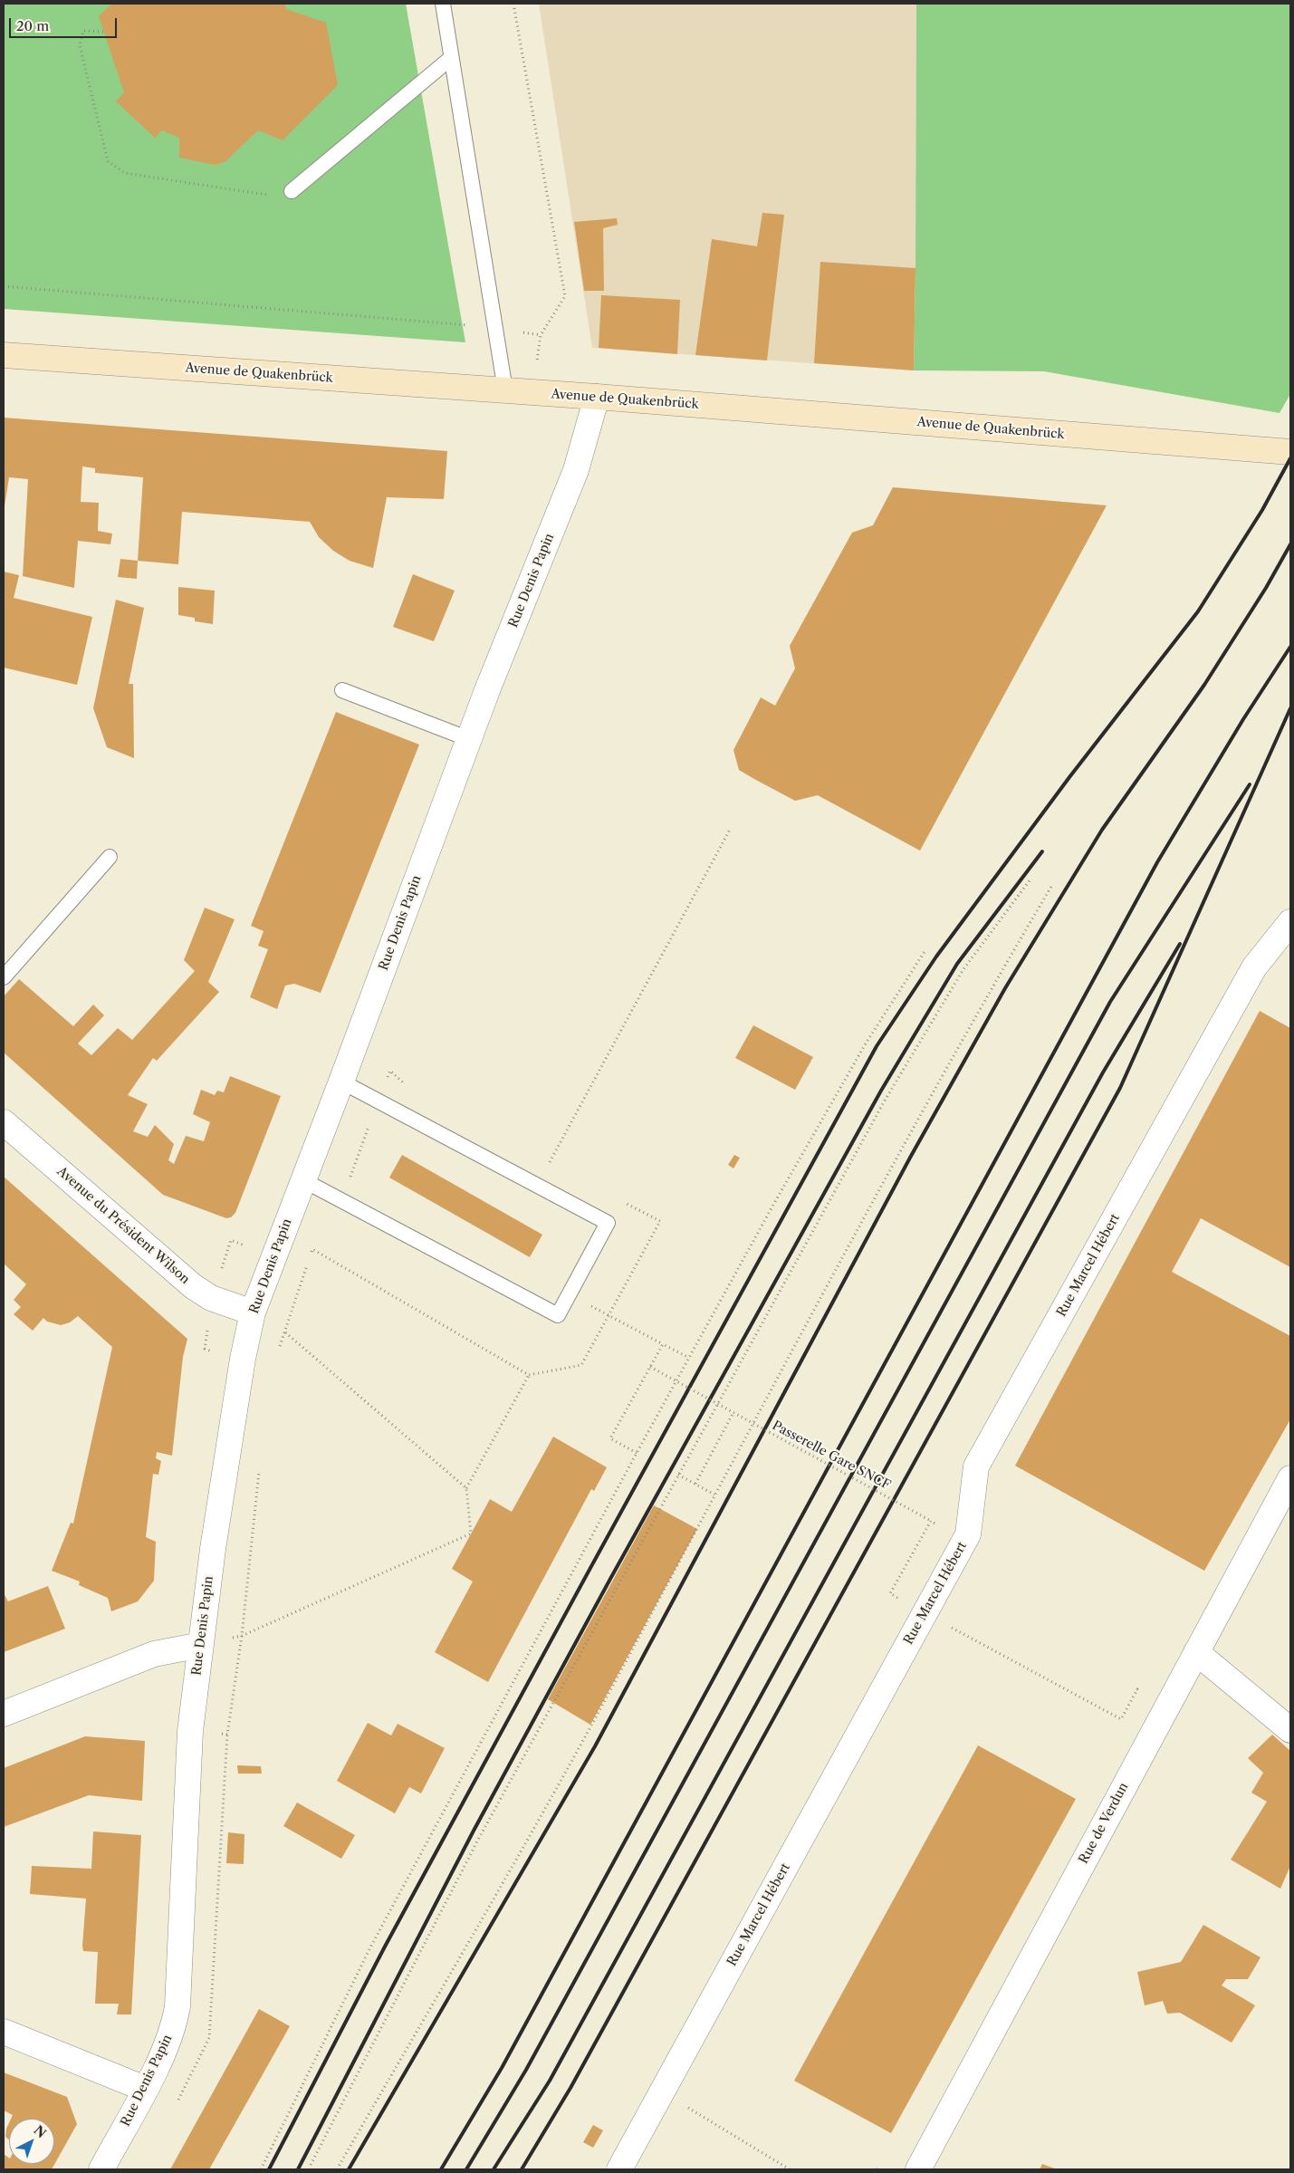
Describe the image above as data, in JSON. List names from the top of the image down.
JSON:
{
  "streets": {
    "main road": ["Avenue de Quakenbrück"],
    "street": [
      "Rue Denis Papin",
      "Avenue du Président Wilson",
      "Rue Marcel Hébert",
      "Rue de Verdun"
    ],
    "path": ["Passerelle Gare SNCF"]
  },
  "crossings": [
    ["Avenue de Quakenbrück", "Rue Denis Papin"],
    ["Rue Denis Papin", "Avenue du Président Wilson"]
  ],
  "scale_bar": "20 m",
  "north": "top right"
}
